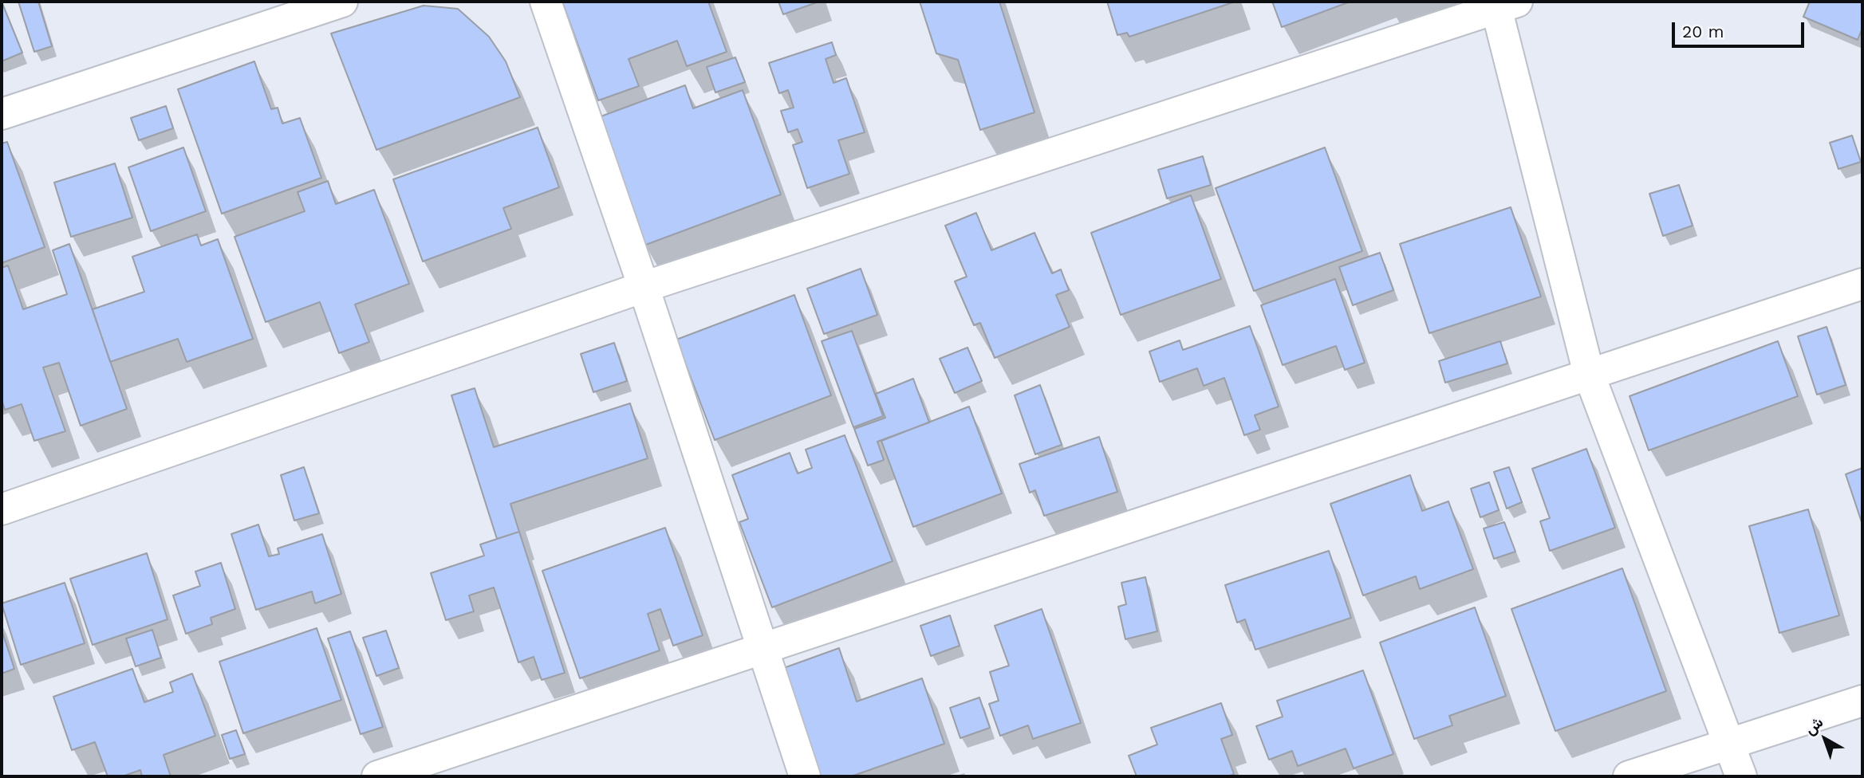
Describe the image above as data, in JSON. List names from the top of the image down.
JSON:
{
  "scale_bar": "20 m",
  "north": "top left"
}
